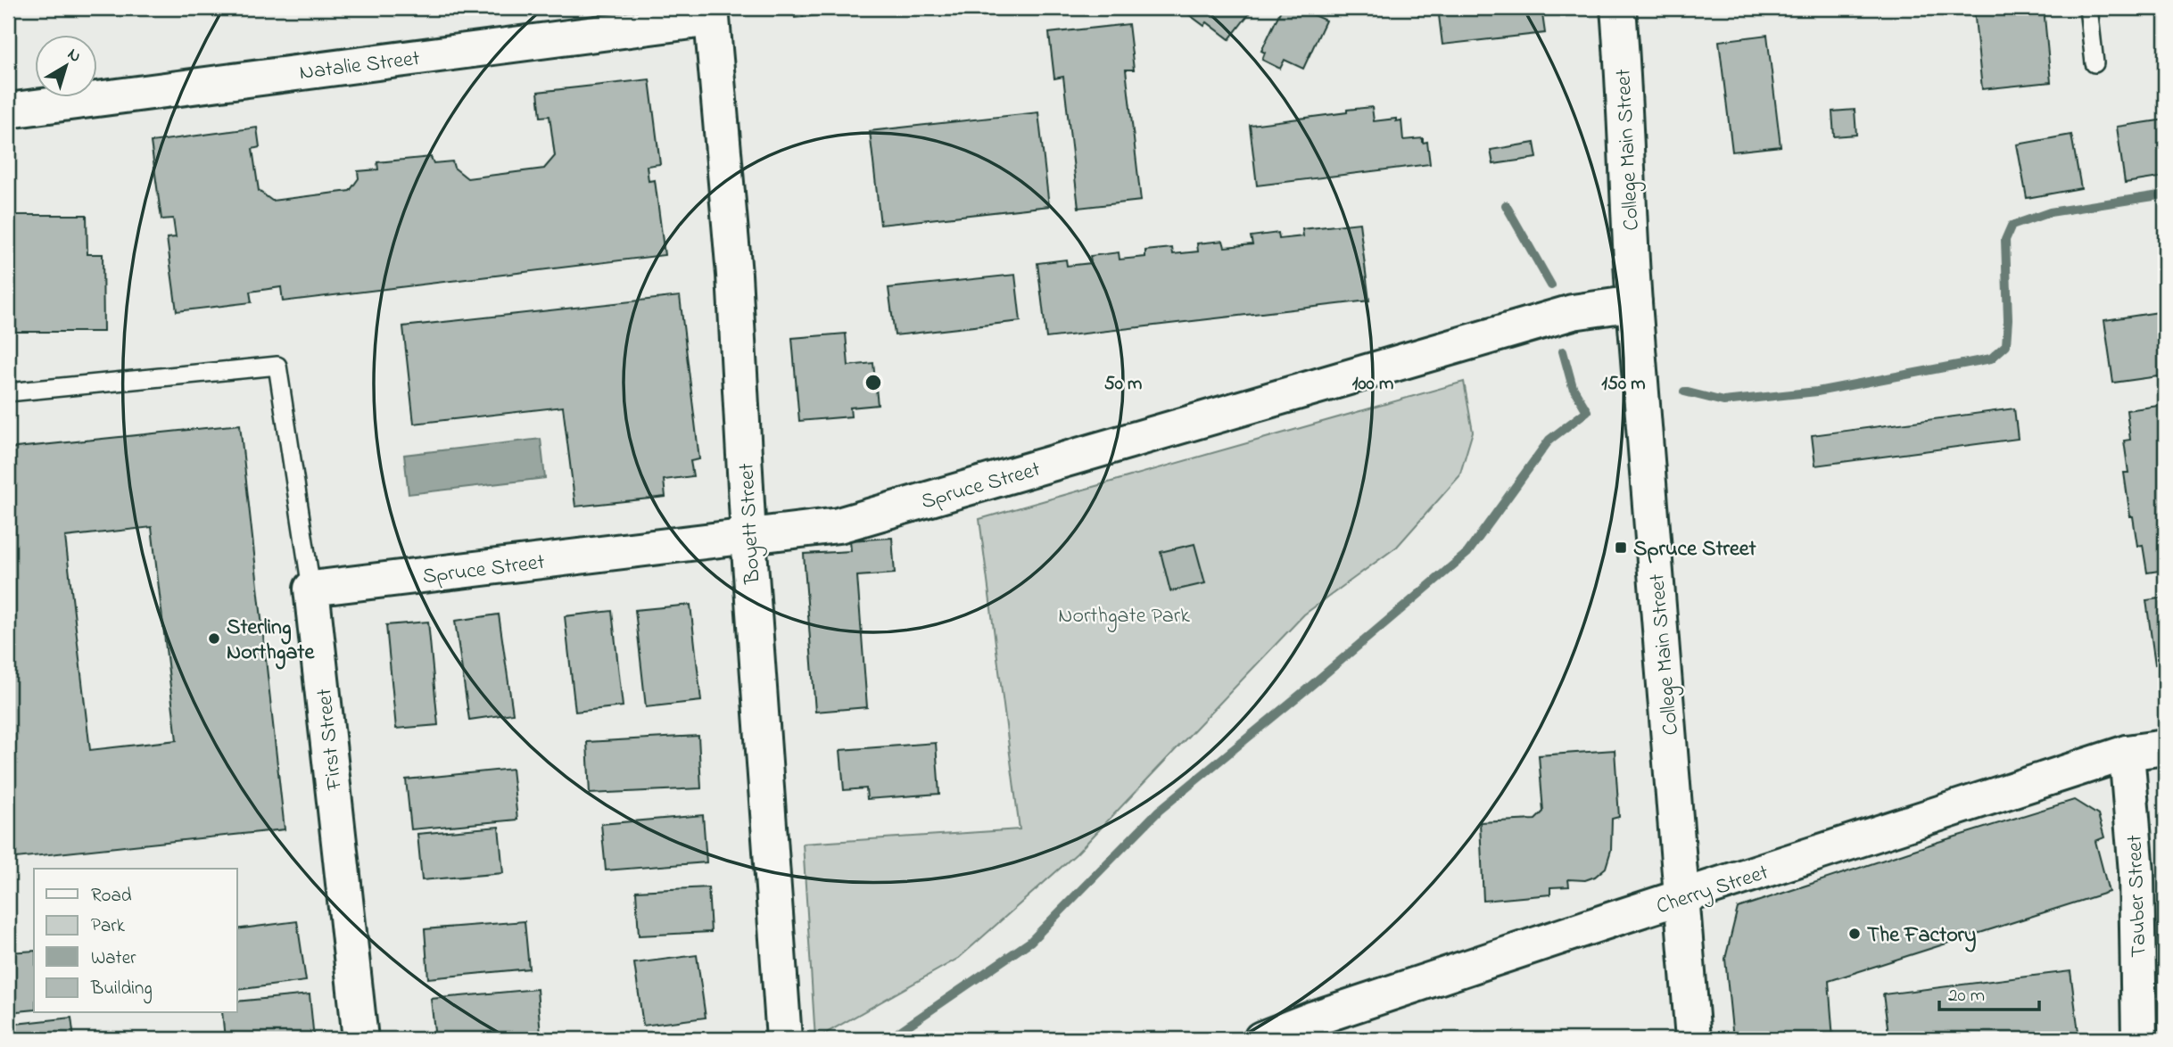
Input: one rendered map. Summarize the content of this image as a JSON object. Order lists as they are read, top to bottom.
{
  "streets": {
    "street": [
      "Natalie Street",
      "College Main Street",
      "Spruce Street",
      "Boyett Street",
      "First Street",
      "Cherry Street",
      "Tauber Street"
    ]
  },
  "crossings": [
    ["Natalie Street", "Boyett Street"],
    ["College Main Street", "Spruce Street"],
    ["College Main Street", "Cherry Street"],
    ["Spruce Street", "Boyett Street"],
    ["Spruce Street", "First Street"],
    ["Cherry Street", "Tauber Street"]
  ],
  "parks": ["Northgate Park"],
  "places": {
    "transit": ["Spruce Street"],
    "other": ["Sterling Northgate", "The Factory"]
  },
  "legend": [
    "Road",
    "Park",
    "Water",
    "Building"
  ],
  "scale_bar": "20 m",
  "north": "top right",
  "rings": ["50 m", "100 m", "150 m"]
}
